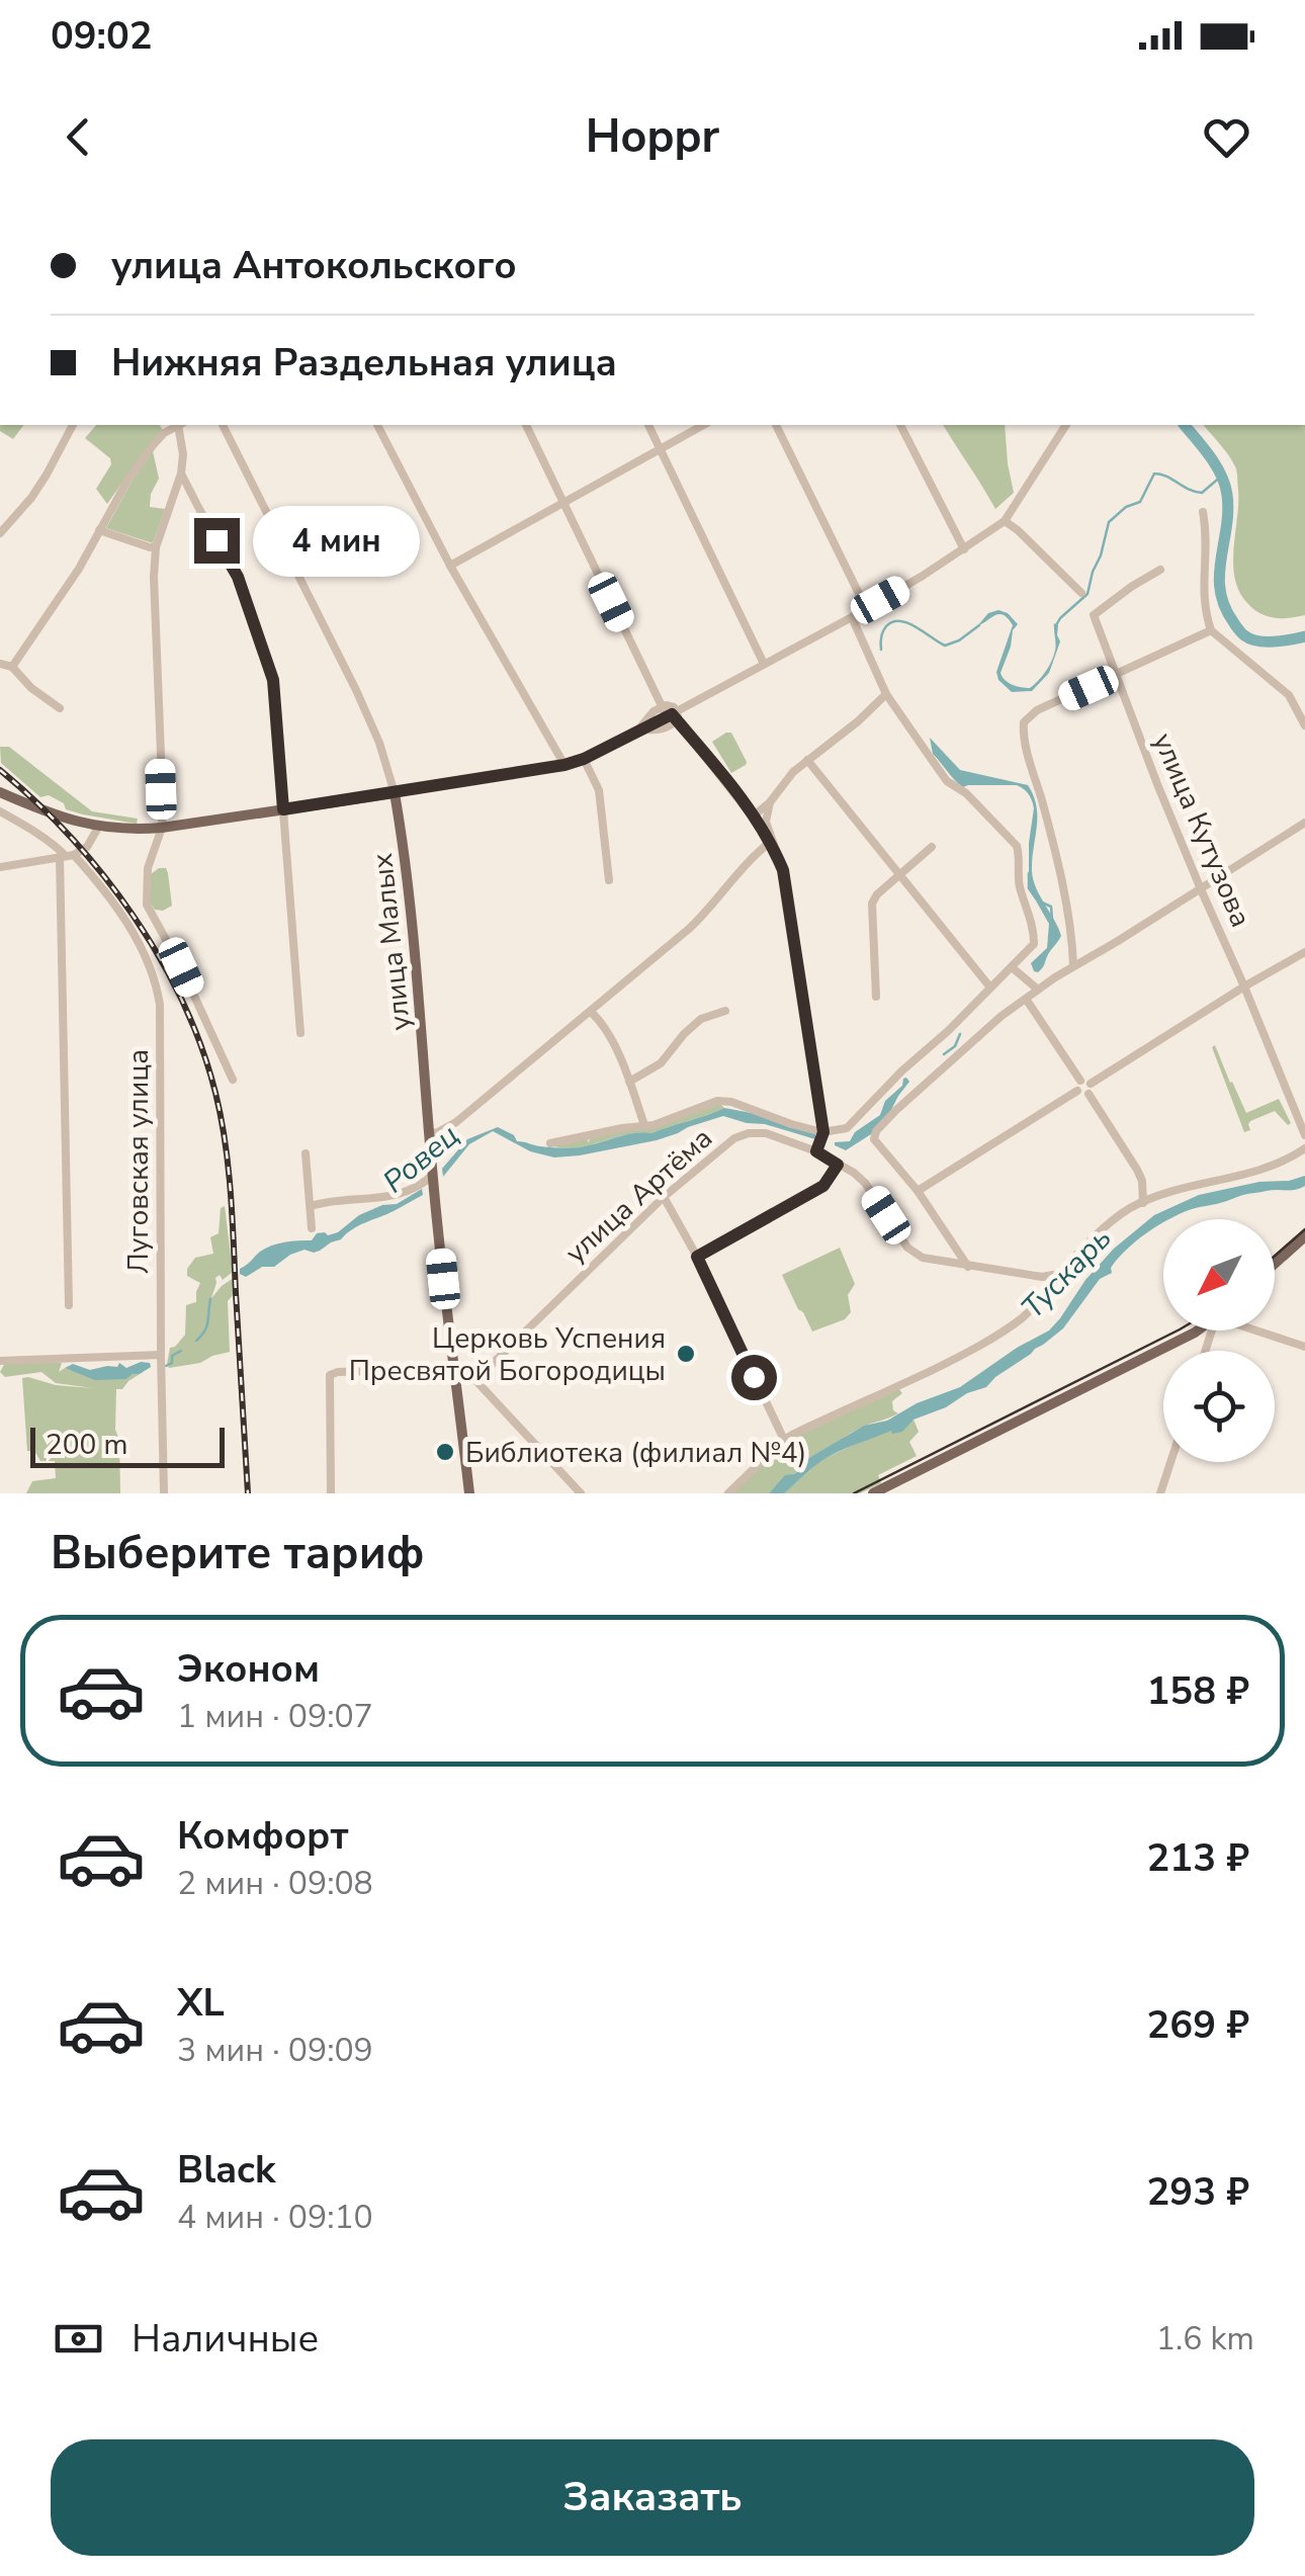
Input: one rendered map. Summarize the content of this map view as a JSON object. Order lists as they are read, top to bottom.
{
  "streets": {
    "main road": ["улица Малых"],
    "street": ["улица Кутузова", "Луговская улица", "улица Артёма"]
  },
  "water": ["Ровец", "Тускарь"],
  "places": ["Церковь Успения Пресвятой Богородицы", "Библиотека (филиал №4)"],
  "scale_bar": "200 m",
  "north": "bottom left",
  "page": {
    "status": "09:02",
    "header": "Hoppr",
    "banner": ["улица Антокольского", "Нижняя Раздельная улица"],
    "bubble": "4 мин",
    "scale": "200 m",
    "heading": "Выберите тариф",
    "list": [
      {
        "name": "Эконом",
        "note": "1 мин · 09:07",
        "value": "158 ₽"
      },
      {
        "name": "Комфорт",
        "note": "2 мин · 09:08",
        "value": "213 ₽"
      },
      {
        "name": "XL",
        "note": "3 мин · 09:09",
        "value": "269 ₽"
      },
      {
        "name": "Black",
        "note": "4 мин · 09:10",
        "value": "293 ₽"
      }
    ],
    "pay": ["Наличные", "1.6 km"],
    "buttons": "Заказать"
  }
}
